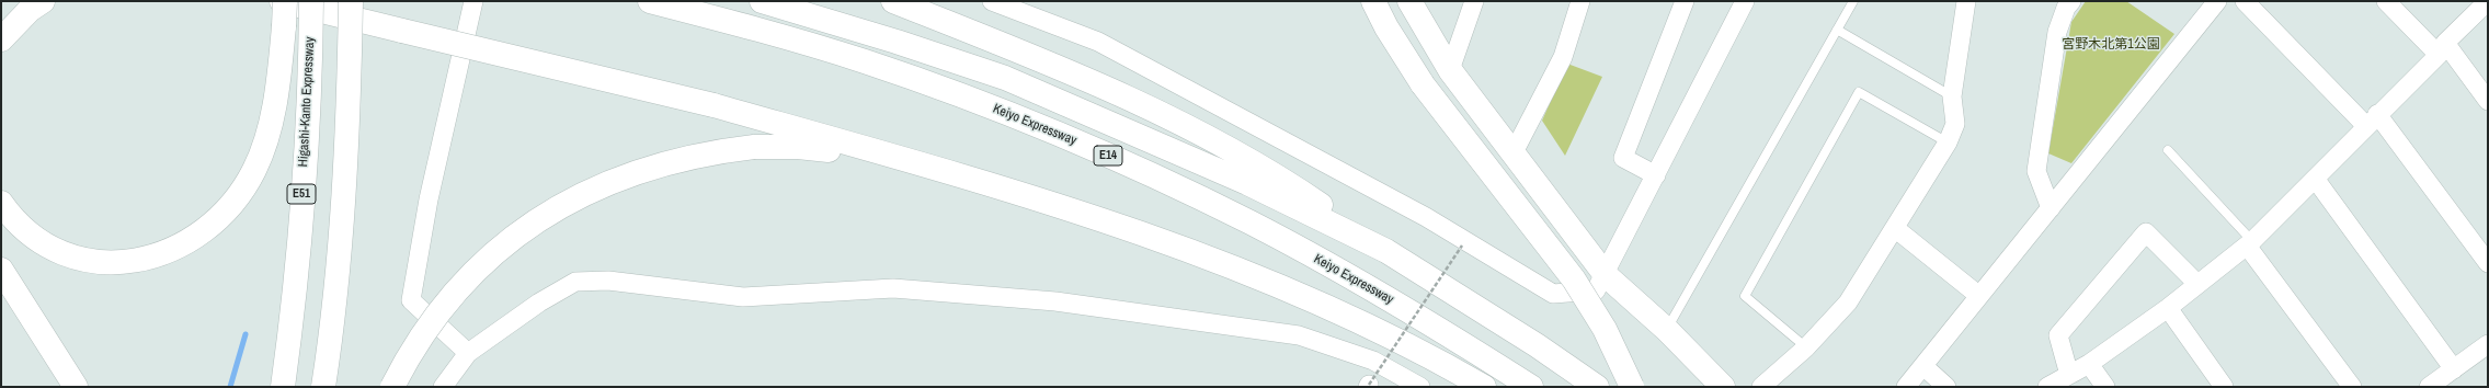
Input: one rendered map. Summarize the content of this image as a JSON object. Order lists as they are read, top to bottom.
{
  "streets": {
    "main road": [
      "Higashi-Kanto Expressway",
      "Keiyo Expressway",
      "E14",
      "E51"
    ]
  },
  "parks": ["宮野木北第1公園"]
}
